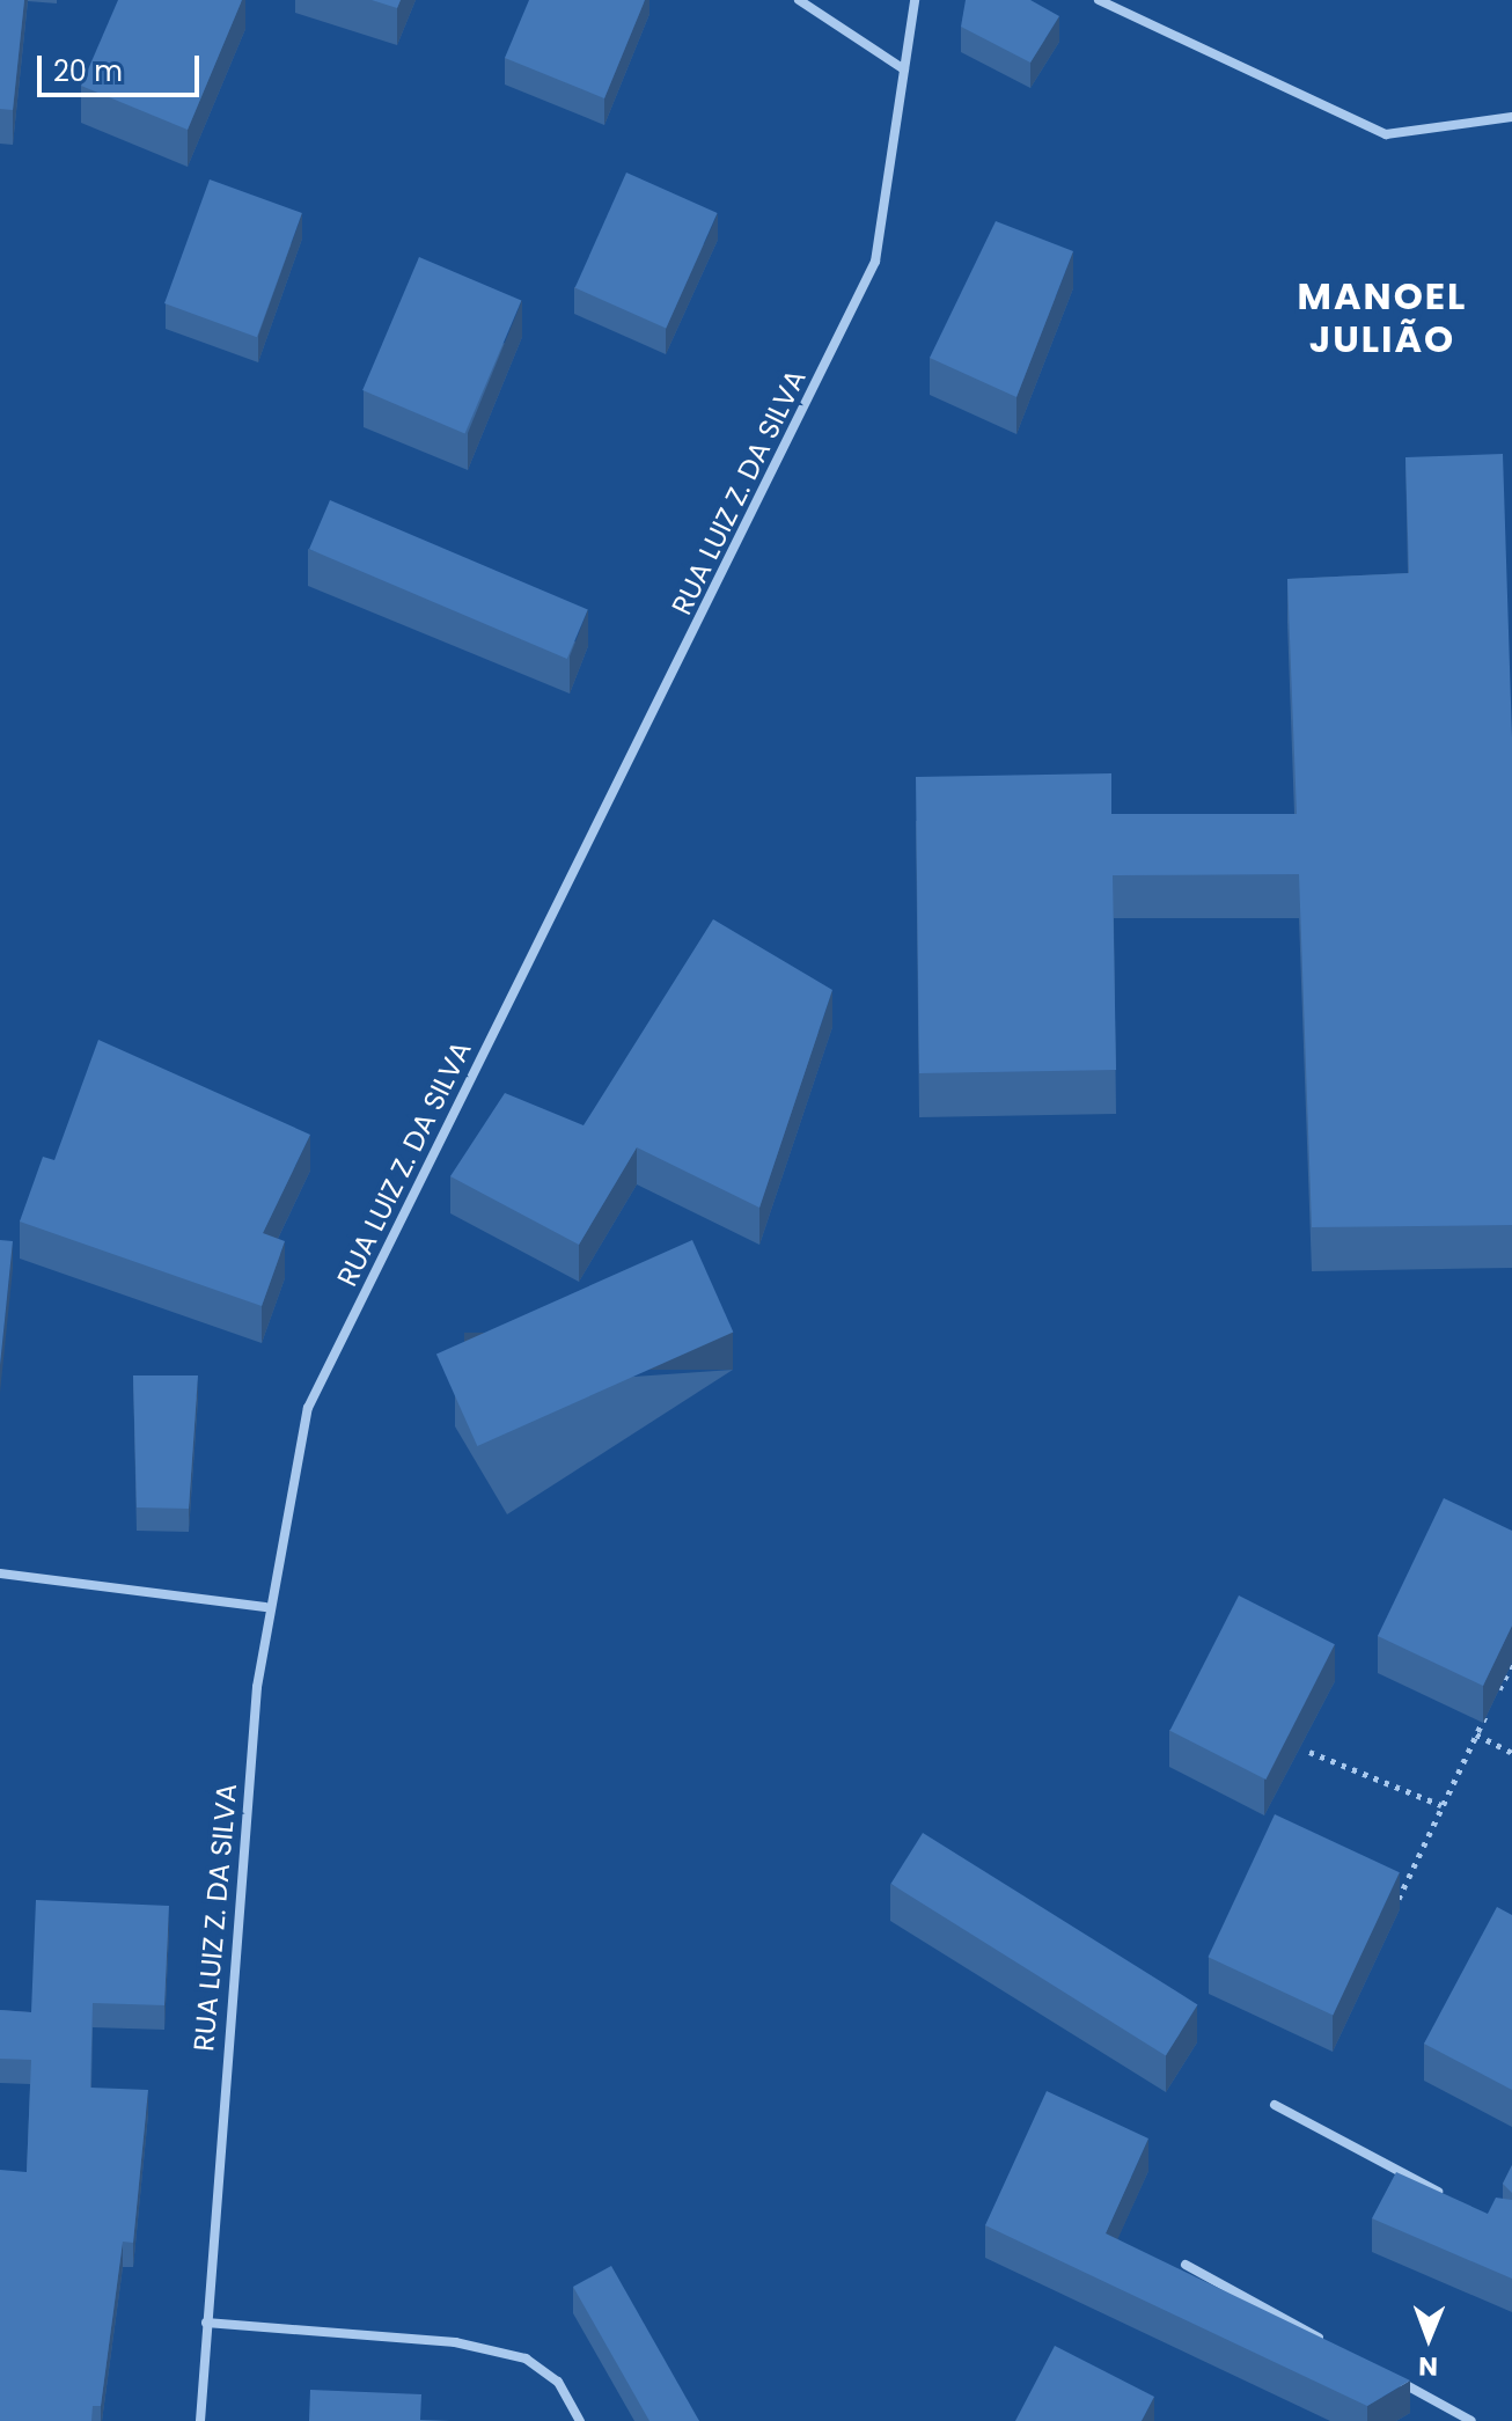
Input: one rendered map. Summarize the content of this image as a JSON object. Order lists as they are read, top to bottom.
{
  "streets": {
    "street": ["RUA LUIZ Z. DA SILVA"]
  },
  "districts": ["MANOEL JULIÃO"],
  "scale_bar": "20 m",
  "north": "bottom"
}
